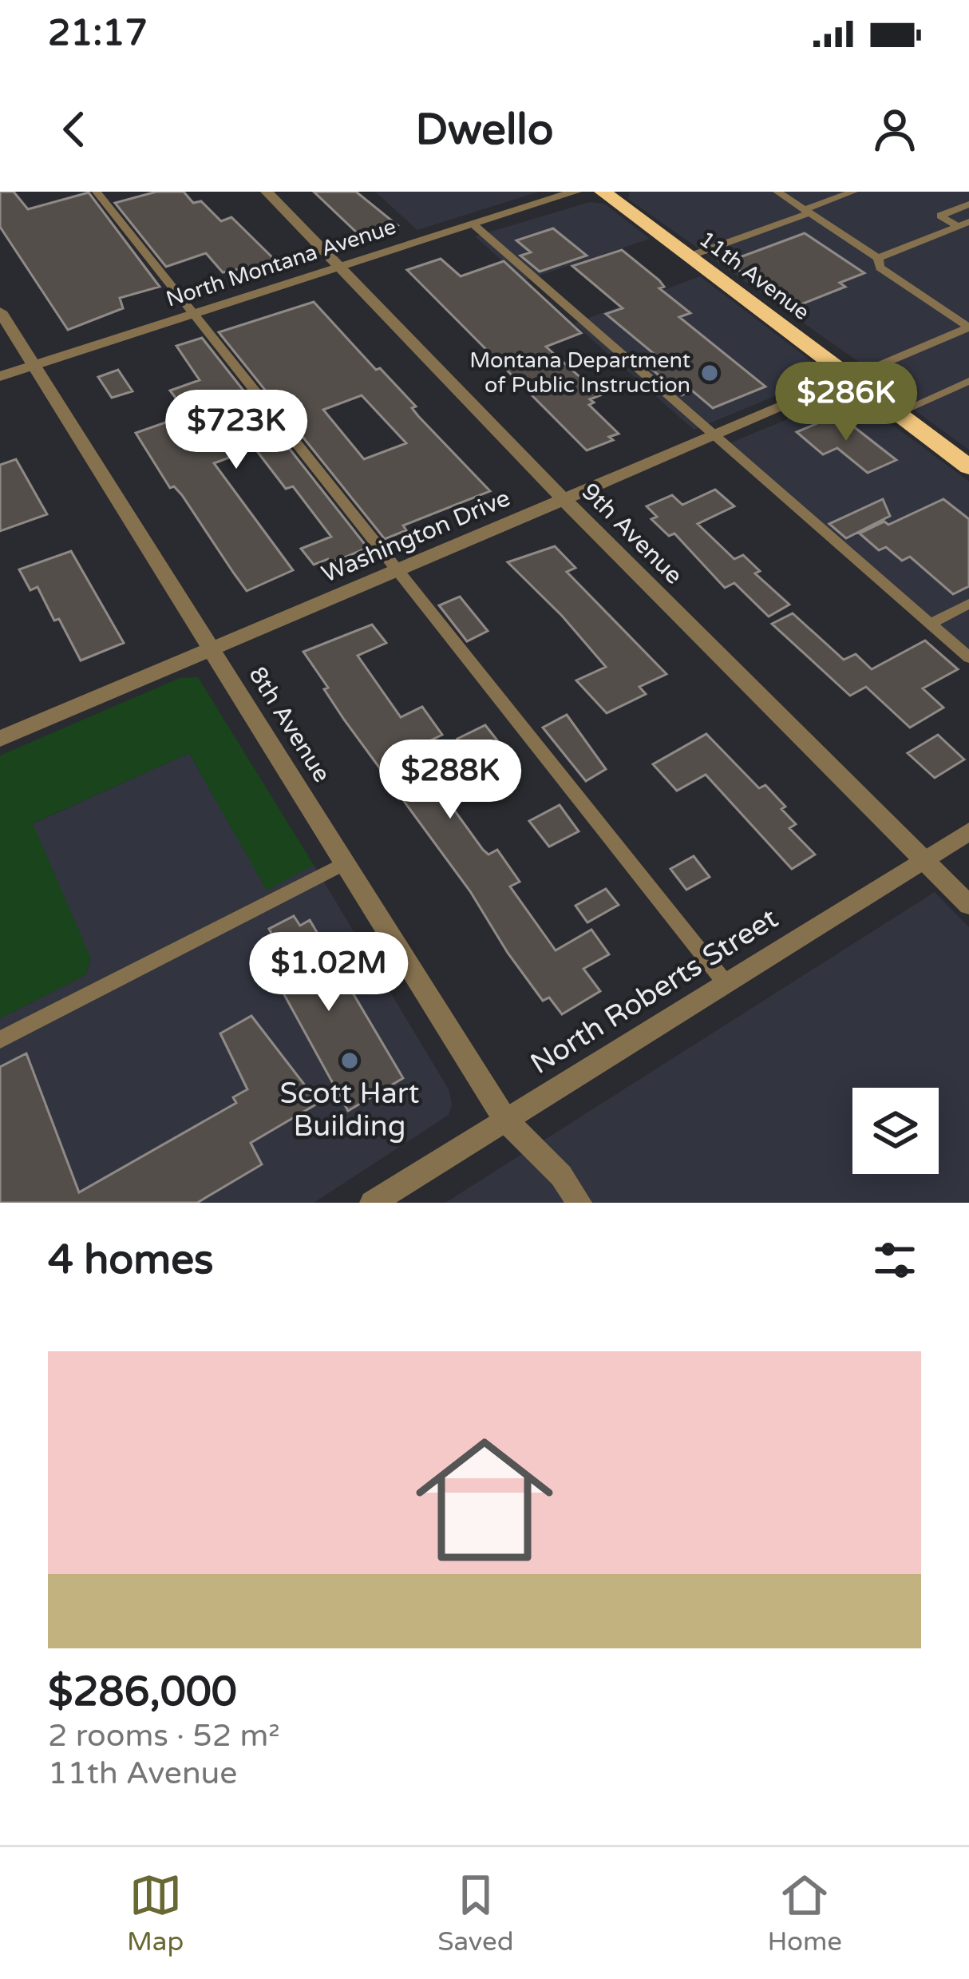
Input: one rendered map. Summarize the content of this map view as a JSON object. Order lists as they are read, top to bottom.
{
  "streets": {
    "highway": ["11th Avenue"],
    "street": [
      "North Montana Avenue",
      "9th Avenue",
      "Washington Drive",
      "8th Avenue",
      "North Roberts Street"
    ]
  },
  "crossings": [
    ["North Montana Avenue", "9th Avenue"],
    ["North Montana Avenue", "8th Avenue"],
    ["11th Avenue", "Washington Drive"],
    ["9th Avenue", "Washington Drive"],
    ["9th Avenue", "North Roberts Street"],
    ["Washington Drive", "8th Avenue"],
    ["8th Avenue", "North Roberts Street"]
  ],
  "places": ["Montana Department of Public Instruction", "Scott Hart Building"],
  "page": {
    "status": "21:17",
    "header": "Dwello",
    "price": [
      "$286K",
      "$723K",
      "$288K",
      "$1.02M"
    ],
    "heading": "4 homes",
    "list": [
      {
        "name": "$286,000",
        "note": "2 rooms · 52 m² · 11th Avenue"
      }
    ],
    "tabs": ["Map", "Saved", "Home"]
  }
}
